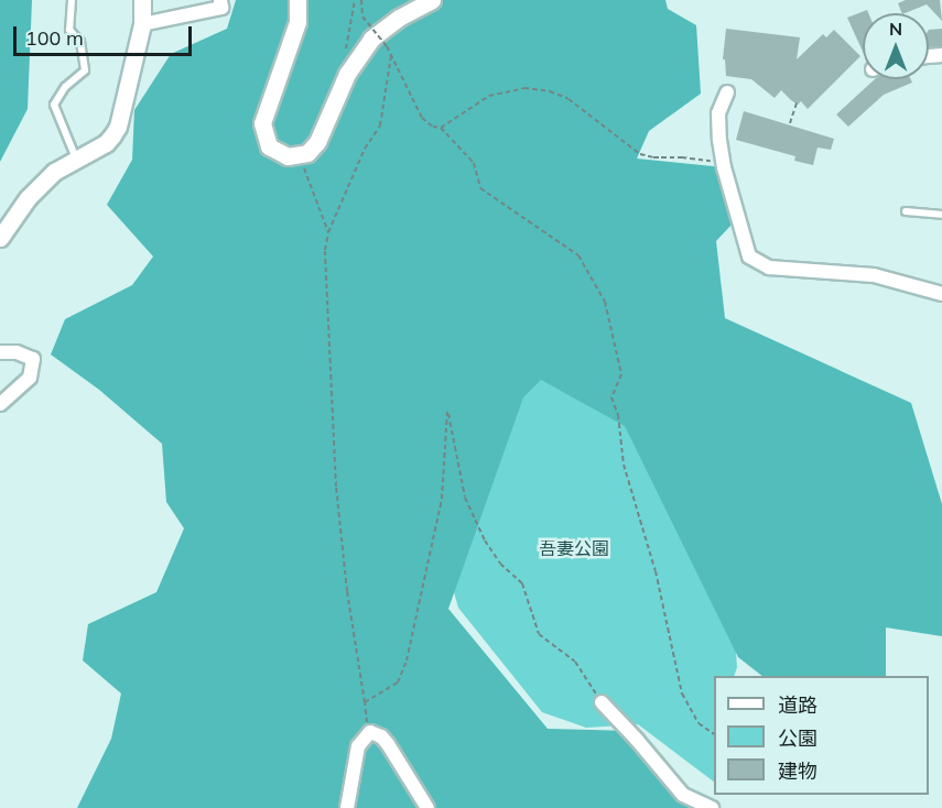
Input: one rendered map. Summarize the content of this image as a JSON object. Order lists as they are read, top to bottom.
{
  "parks": ["吾妻公園"],
  "legend": ["道路", "公園", "建物"],
  "scale_bar": "100 m",
  "north": "top"
}
